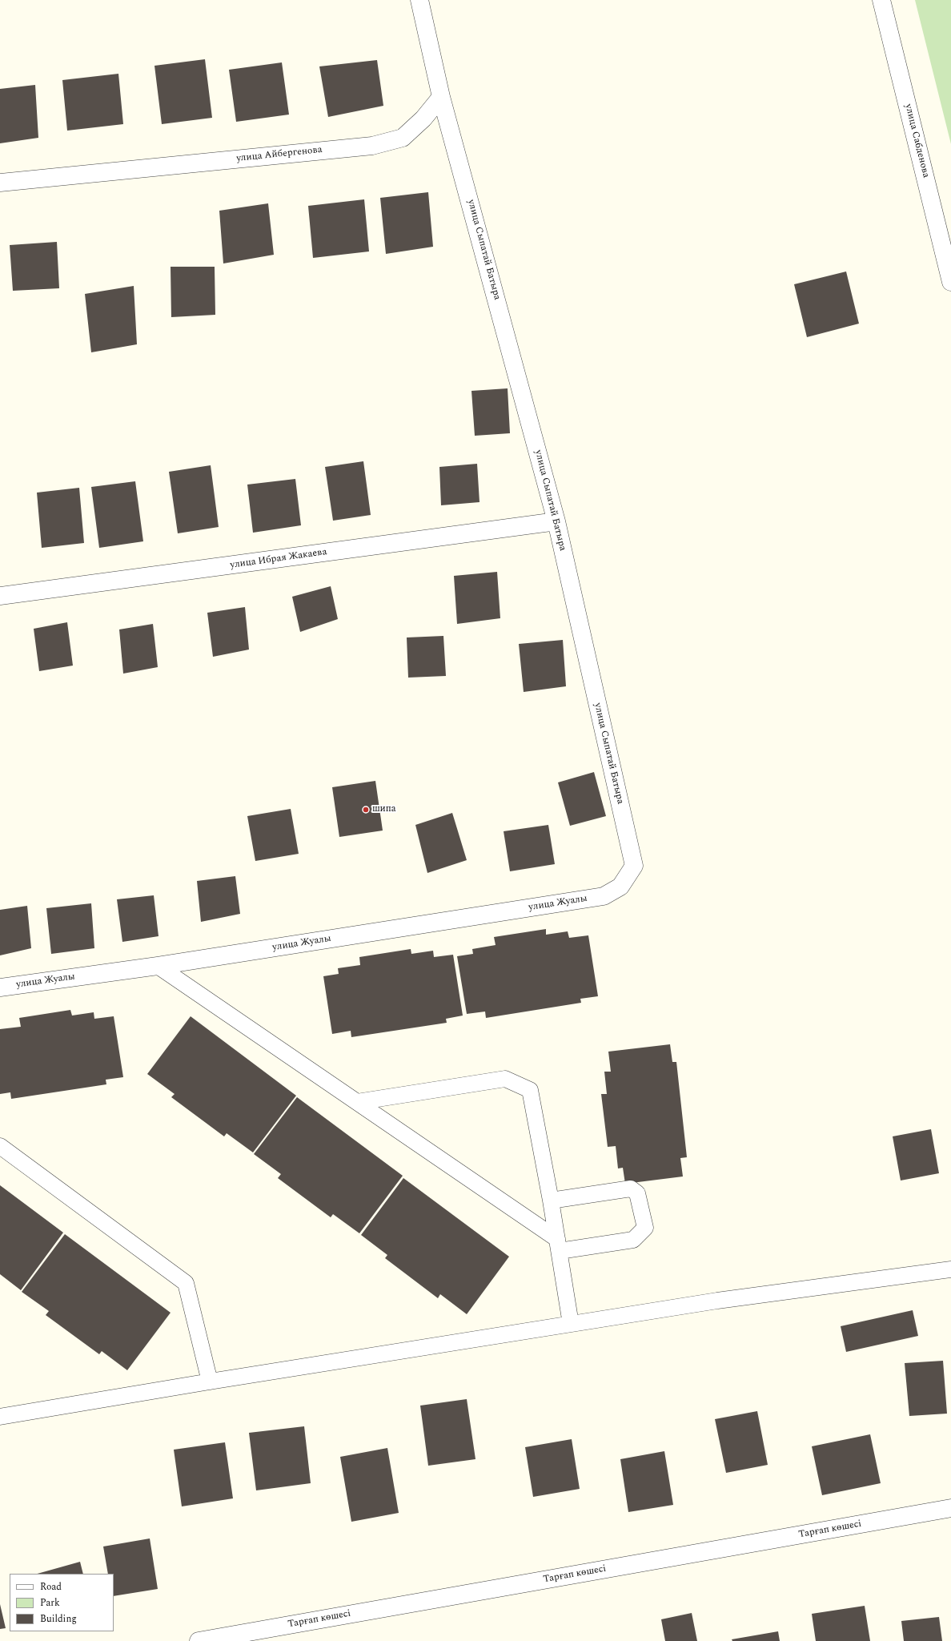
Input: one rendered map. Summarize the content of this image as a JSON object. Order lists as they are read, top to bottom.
{
  "streets": {
    "street": [
      "улица Сабденова",
      "улица Айбергенова",
      "улица Сыпатай Батыра",
      "улица Ибрая Жакаева",
      "улица Жуалы",
      "Тарғап көшесі"
    ]
  },
  "crossings": [
    ["улица Айбергенова", "улица Сыпатай Батыра"],
    ["улица Сыпатай Батыра", "улица Ибрая Жакаева"],
    ["улица Сыпатай Батыра", "улица Жуалы"]
  ],
  "places": ["шипа"],
  "legend": ["Road", "Park", "Building"]
}
